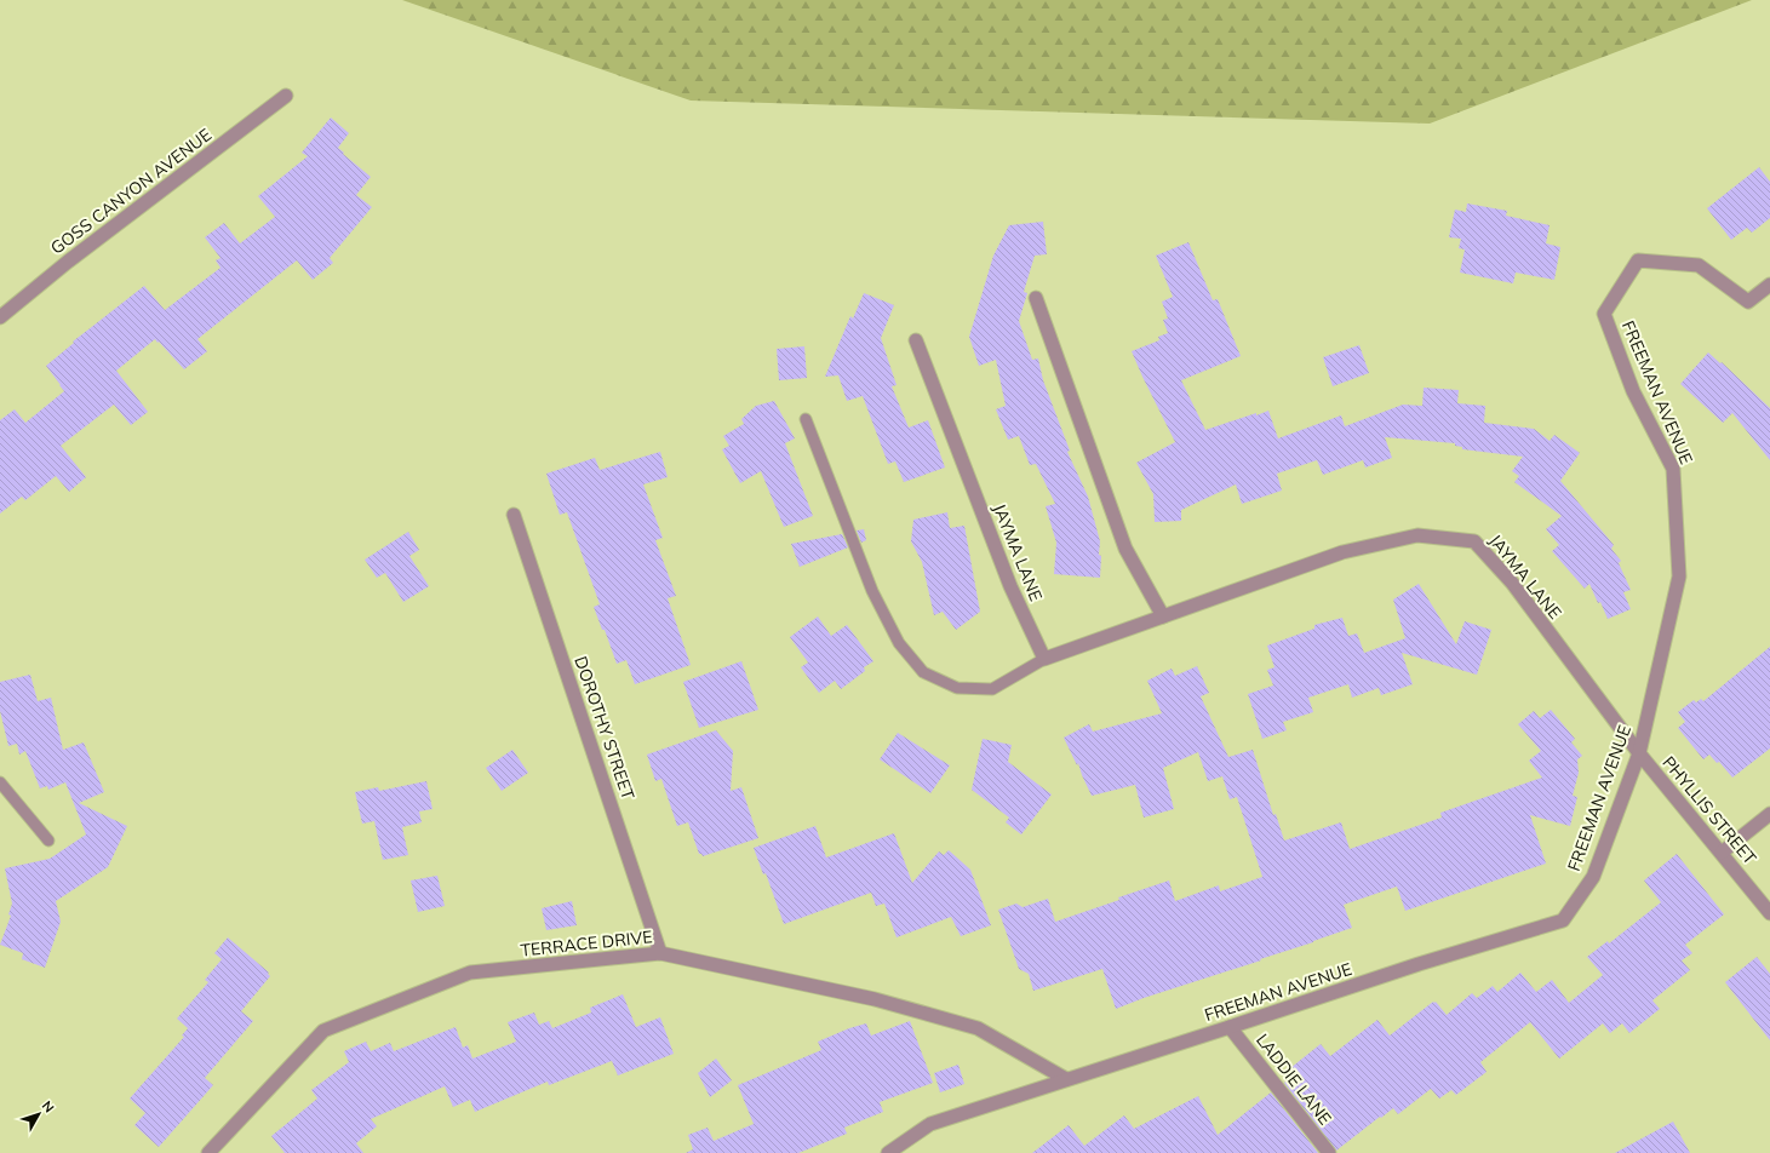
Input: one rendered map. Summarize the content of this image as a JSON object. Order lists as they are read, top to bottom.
{
  "streets": {
    "street": [
      "GOSS CANYON AVENUE",
      "FREEMAN AVENUE",
      "JAYMA LANE",
      "DOROTHY STREET",
      "PHYLLIS STREET",
      "TERRACE DRIVE",
      "LADDIE LANE"
    ]
  },
  "crossings": [
    ["FREEMAN AVENUE", "JAYMA LANE"],
    ["FREEMAN AVENUE", "PHYLLIS STREET"],
    ["FREEMAN AVENUE", "TERRACE DRIVE"],
    ["FREEMAN AVENUE", "LADDIE LANE"],
    ["JAYMA LANE", "PHYLLIS STREET"],
    ["DOROTHY STREET", "TERRACE DRIVE"]
  ],
  "north": "top right"
}
